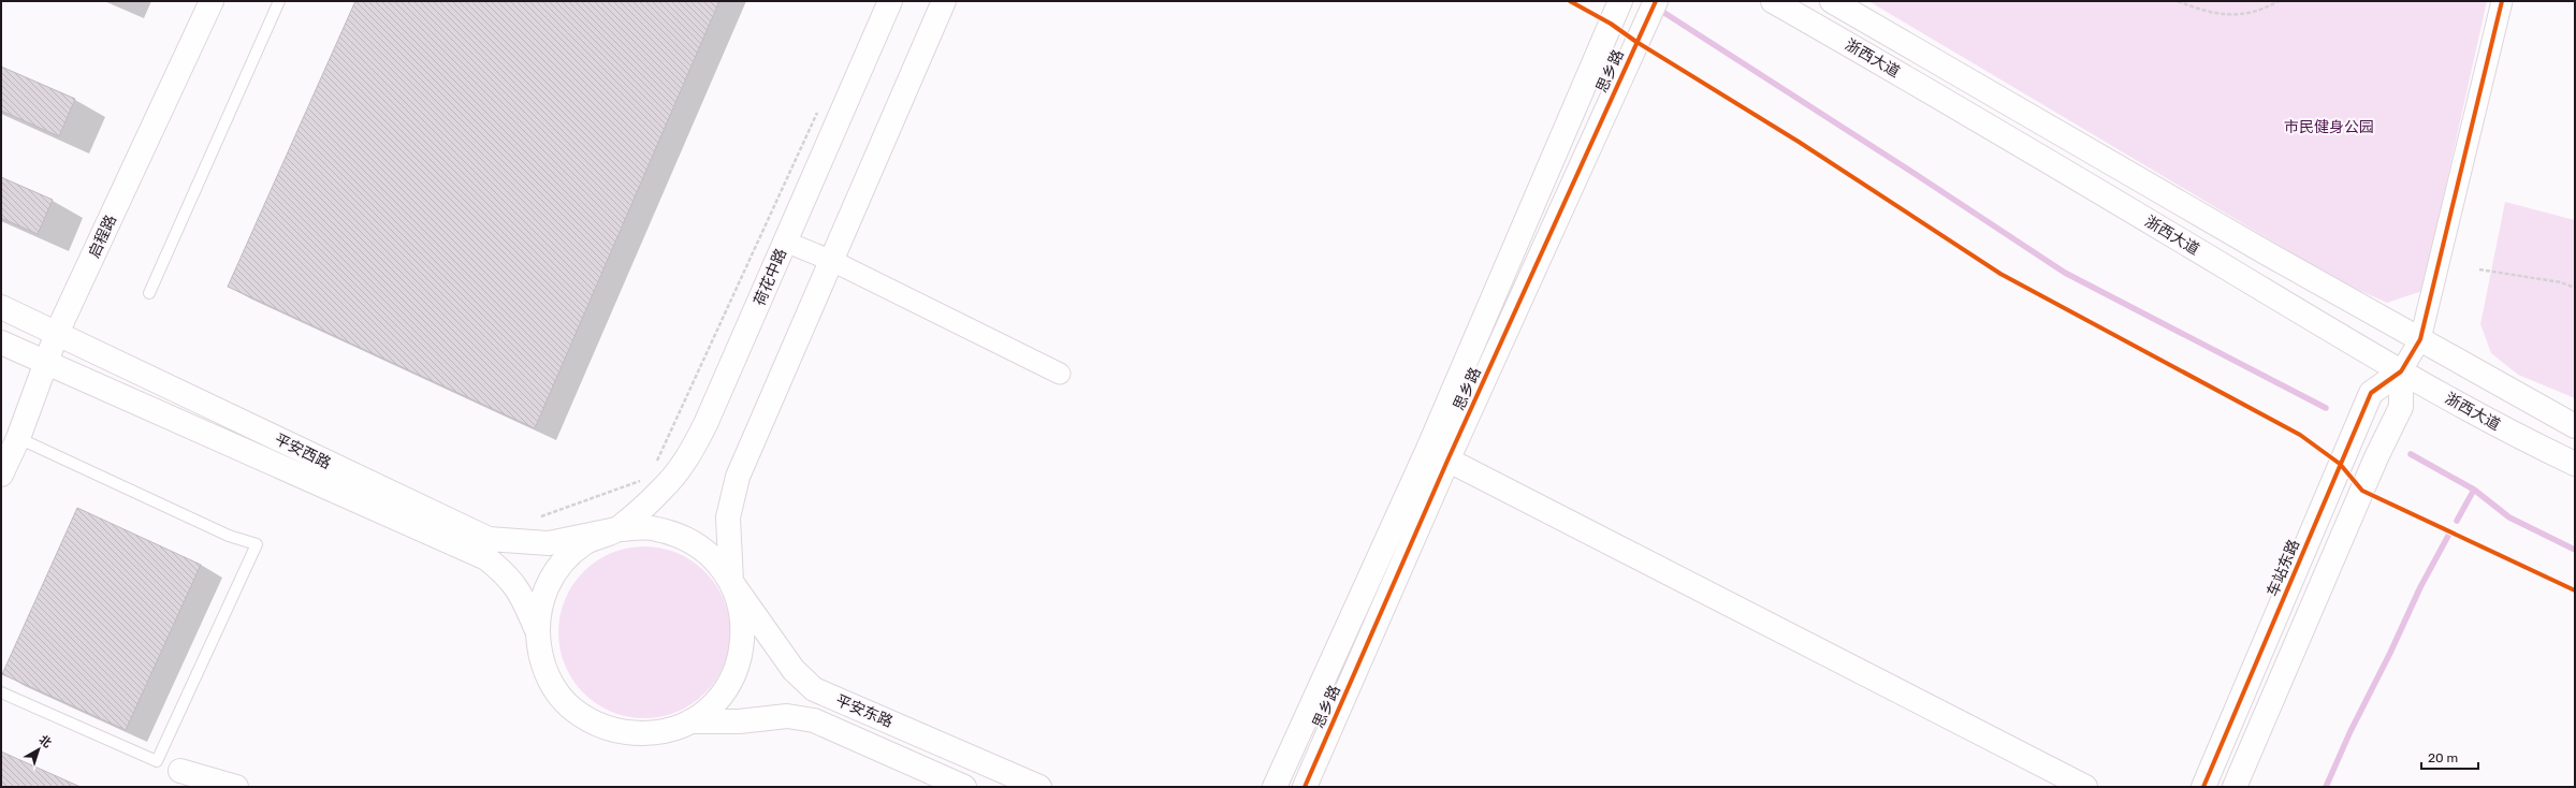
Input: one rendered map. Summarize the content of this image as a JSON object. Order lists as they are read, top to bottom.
{
  "streets": {
    "main road": [
      "浙西大道",
      "思乡路",
      "启程路",
      "荷花中路",
      "平安西路",
      "车站东路",
      "平安东路"
    ]
  },
  "crossings": [
    ["浙西大道", "车站东路"],
    ["启程路", "平安西路"],
    ["荷花中路", "平安西路"],
    ["荷花中路", "平安东路"],
    ["平安西路", "平安东路"]
  ],
  "parks": ["市民健身公园"],
  "scale_bar": "20 m",
  "north": "top right"
}
